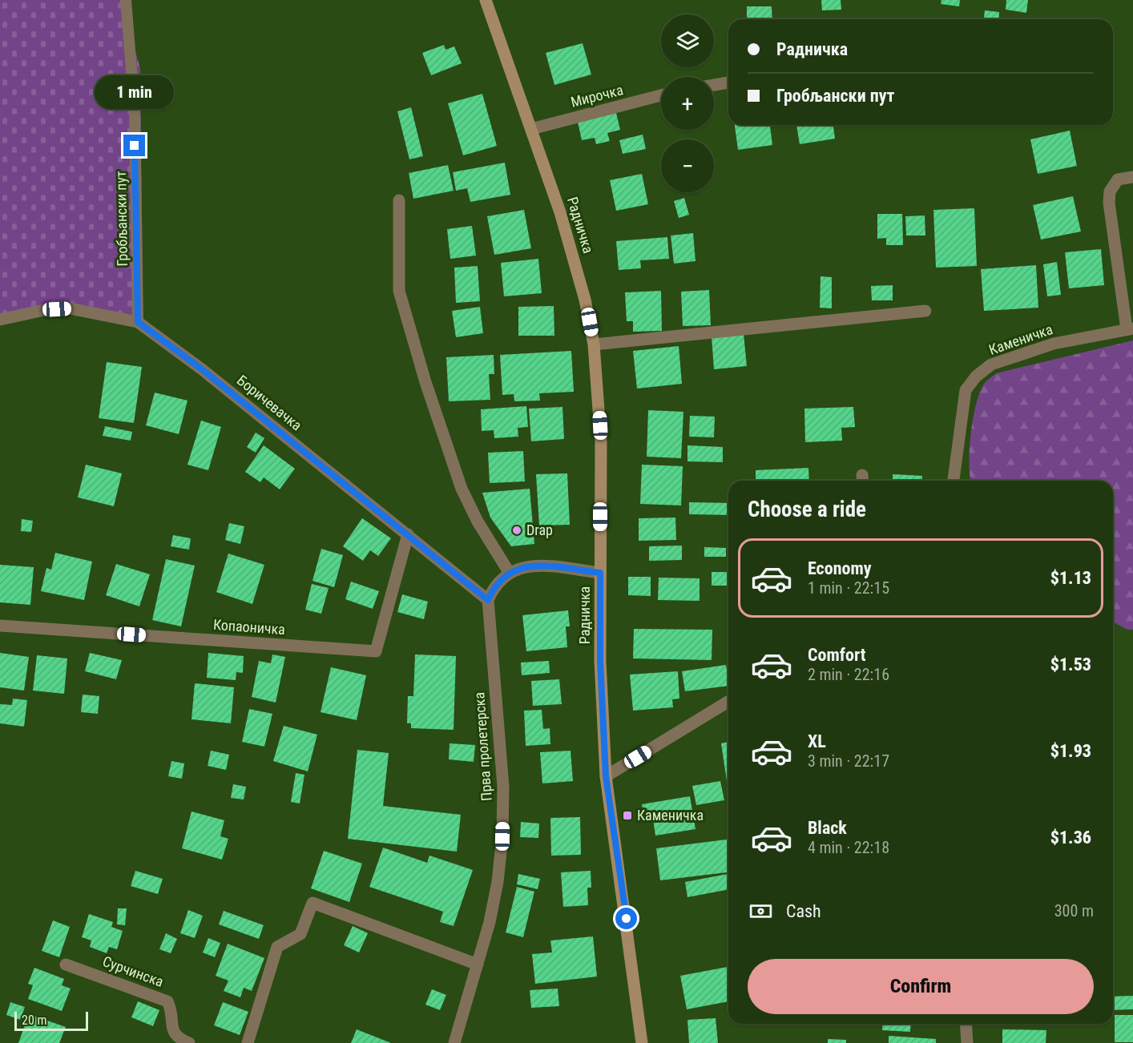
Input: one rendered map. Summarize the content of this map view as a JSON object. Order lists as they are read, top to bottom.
{
  "streets": {
    "street": [
      "Мирочка",
      "Радничка",
      "Каменичка",
      "Боричевачка",
      "Копаоничка",
      "Прва пролетерска",
      "Сурчинска"
    ],
    "lane": ["Гробљански пут"]
  },
  "crossings": [
    ["Мирочка", "Радничка"],
    ["Гробљански пут", "Боричевачка"],
    ["Боричевачка", "Копаоничка"],
    ["Боричевачка", "Прва пролетерска"]
  ],
  "places": {
    "other": ["Drap"],
    "transit": ["Каменичка"]
  },
  "scale_bar": "20 m",
  "page": {
    "map_buttons": ["+", "−"],
    "banner": ["Радничка", "Гробљански пут"],
    "bubble": "1 min",
    "heading": "Choose a ride",
    "list": [
      {
        "name": "Economy",
        "note": "1 min · 22:15",
        "value": "$1.13"
      },
      {
        "name": "Comfort",
        "note": "2 min · 22:16",
        "value": "$1.53"
      },
      {
        "name": "XL",
        "note": "3 min · 22:17",
        "value": "$1.93"
      },
      {
        "name": "Black",
        "note": "4 min · 22:18",
        "value": "$1.36"
      }
    ],
    "pay": ["Cash", "300 m"],
    "buttons": "Confirm",
    "scale": "20 m"
  }
}
